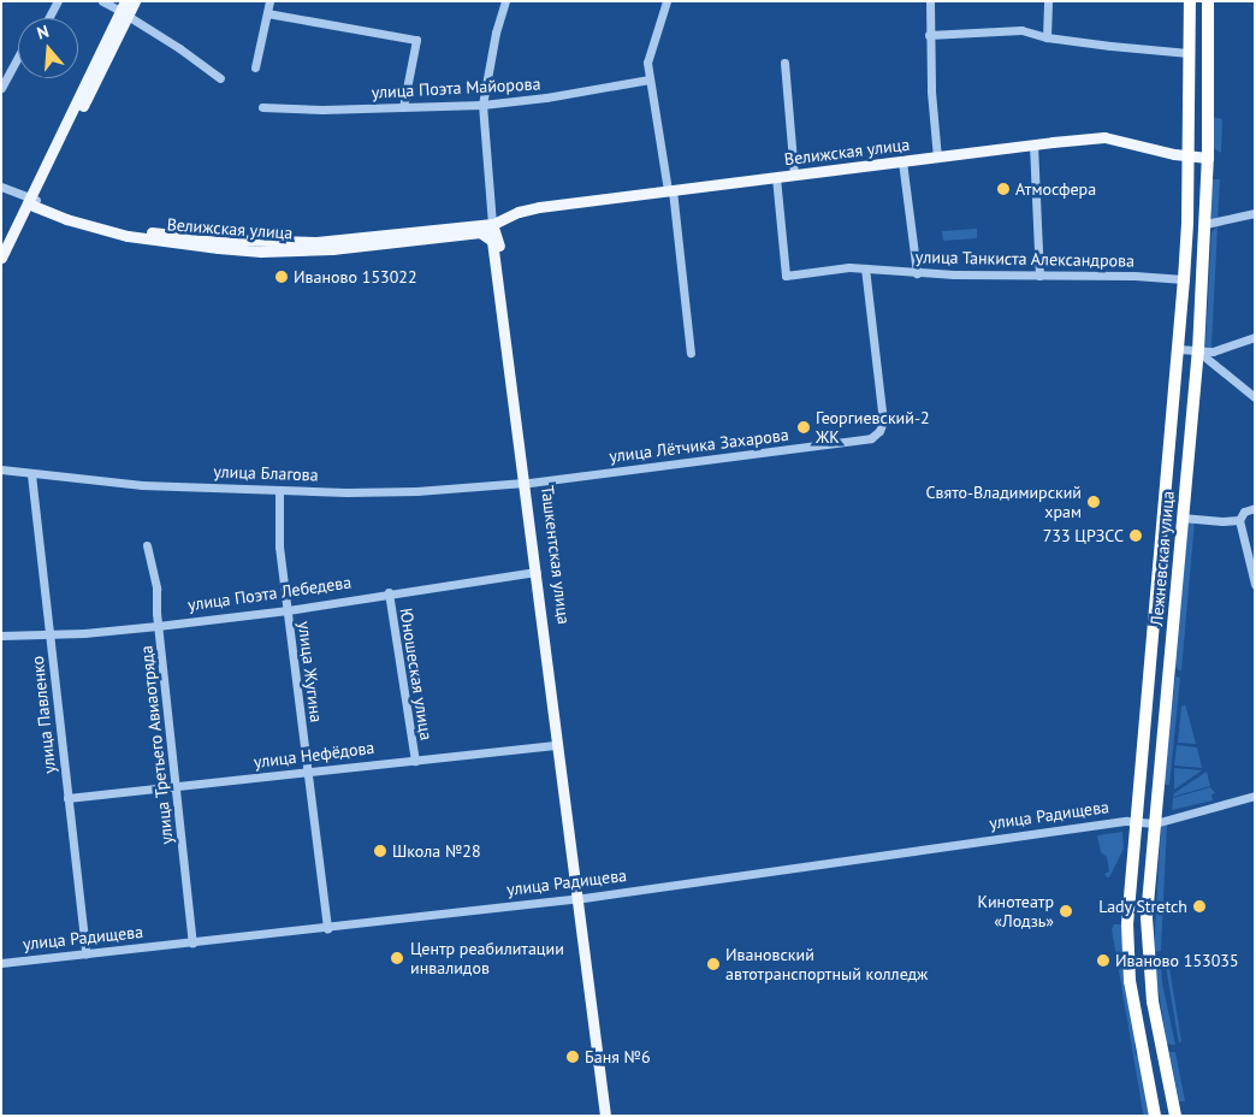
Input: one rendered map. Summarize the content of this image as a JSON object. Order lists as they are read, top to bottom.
{
  "streets": {
    "highway": ["Лежневская улица"],
    "main road": ["Велижская улица", "Ташкентская улица"],
    "street": [
      "улица Поэта Майорова",
      "улица Танкиста Александрова",
      "улица Лётчика Захарова",
      "улица Благова",
      "улица Поэта Лебедева",
      "улица Жугина",
      "Юношеская улица",
      "улица Павленко",
      "улица Третьего Авиаотряда",
      "улица Нефёдова",
      "улица Радищева"
    ]
  },
  "crossings": [
    ["улица Поэта Майорова", "Ташкентская улица"],
    ["Велижская улица", "улица Танкиста Александрова"],
    ["Велижская улица", "Ташкентская улица"],
    ["Велижская улица", "Лежневская улица"],
    ["улица Танкиста Александрова", "улица Лётчика Захарова"],
    ["улица Танкиста Александрова", "Лежневская улица"],
    ["улица Лётчика Захарова", "улица Благова"],
    ["улица Лётчика Захарова", "Ташкентская улица"],
    ["улица Благова", "Ташкентская улица"],
    ["улица Благова", "улица Жугина"],
    ["улица Благова", "улица Павленко"],
    ["Ташкентская улица", "улица Поэта Лебедева"],
    ["Ташкентская улица", "улица Нефёдова"],
    ["Ташкентская улица", "улица Радищева"],
    ["Лежневская улица", "улица Радищева"],
    ["улица Поэта Лебедева", "улица Жугина"],
    ["улица Поэта Лебедева", "Юношеская улица"],
    ["улица Поэта Лебедева", "улица Павленко"],
    ["улица Поэта Лебедева", "улица Третьего Авиаотряда"],
    ["улица Жугина", "улица Нефёдова"],
    ["улица Жугина", "улица Радищева"],
    ["Юношеская улица", "улица Нефёдова"],
    ["улица Павленко", "улица Нефёдова"],
    ["улица Павленко", "улица Радищева"],
    ["улица Третьего Авиаотряда", "улица Нефёдова"],
    ["улица Третьего Авиаотряда", "улица Радищева"]
  ],
  "places": [
    "Атмосфера",
    "Иваново 153022",
    "Георгиевский-2 ЖК",
    "Свято-Владимирский храм",
    "733 ЦРЗСС",
    "Школа №28",
    "Lady Stretch",
    "Кинотеатр «Лодзь»",
    "Центр реабилитации инвалидов",
    "Иваново 153035",
    "Ивановский автотранспортный колледж",
    "Баня №6"
  ],
  "north": "top"
}
